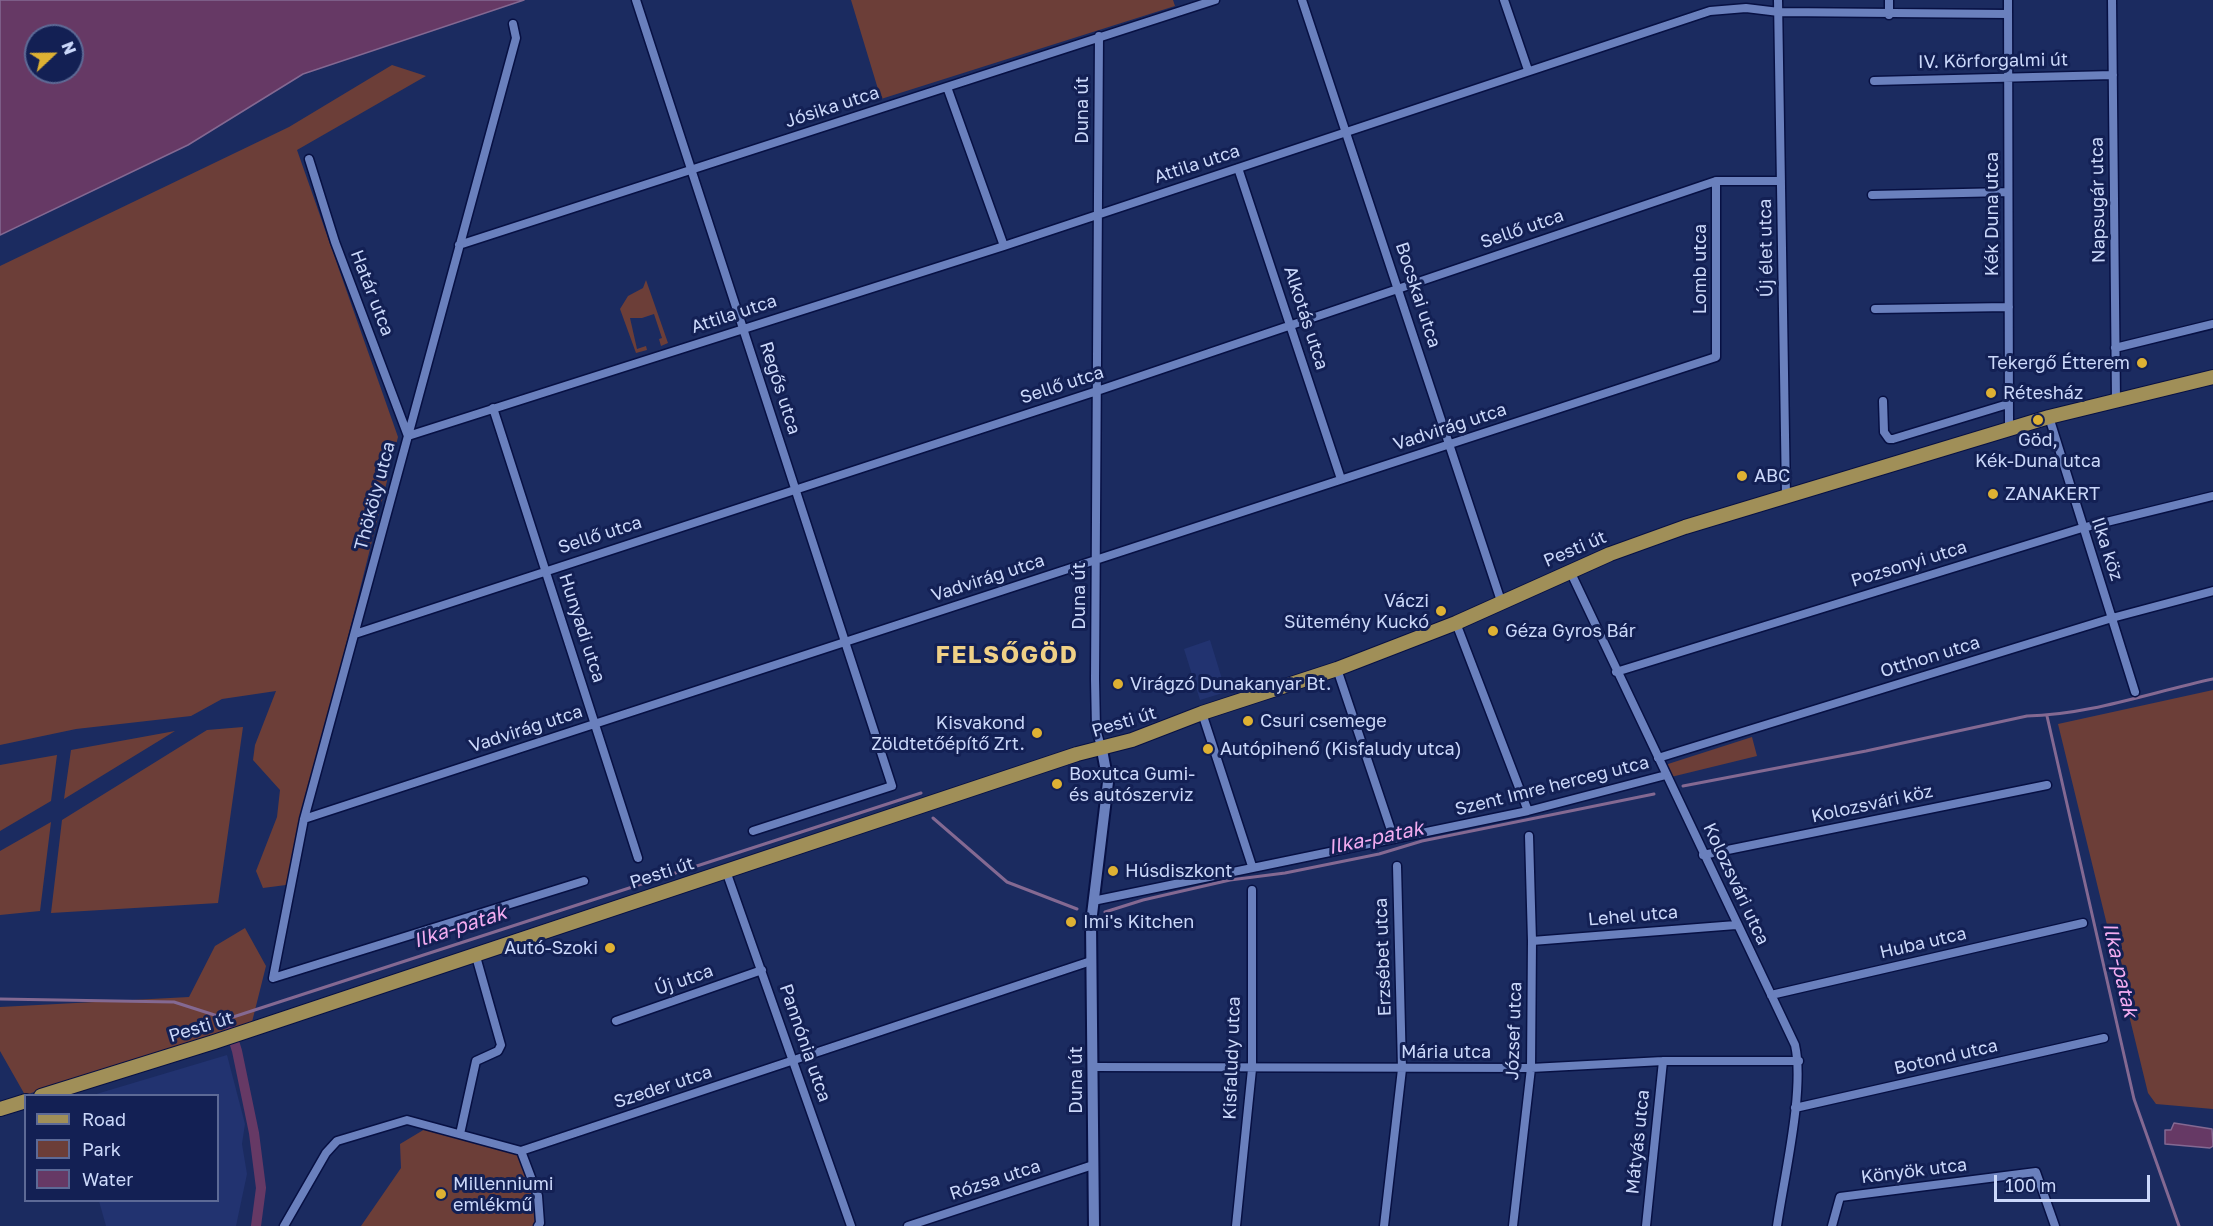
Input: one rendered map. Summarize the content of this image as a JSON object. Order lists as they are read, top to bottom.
{
  "streets": {
    "main road": ["Pesti út"],
    "street": [
      "IV. Körforgalmi út",
      "Jósika utca",
      "Duna út",
      "Attila utca",
      "Napsugár utca",
      "Kék Duna utca",
      "Sellő utca",
      "Új élet utca",
      "Lomb utca",
      "Határ utca",
      "Bocskai utca",
      "Alkotás utca",
      "Regős utca",
      "Vadvirág utca",
      "Thököly utca",
      "Ilka köz",
      "Pozsonyi utca",
      "Hunyadi utca",
      "Otthon utca",
      "Szent Imre herceg utca",
      "Kolozsvári köz",
      "Kolozsvári utca",
      "Lehel utca",
      "Huba utca",
      "Erzsébet utca",
      "Új utca",
      "József utca",
      "Pannónia utca",
      "Mária utca",
      "Botond utca",
      "Kisfaludy utca",
      "Szeder utca",
      "Mátyás utca",
      "Könyök utca",
      "Rózsa utca"
    ]
  },
  "crossings": [
    ["IV. Körforgalmi út", "Napsugár utca"],
    ["IV. Körforgalmi út", "Kék Duna utca"],
    ["Jósika utca", "Duna út"],
    ["Jósika utca", "Regős utca"],
    ["Jósika utca", "Thököly utca"],
    ["Duna út", "Attila utca"],
    ["Duna út", "Sellő utca"],
    ["Duna út", "Vadvirág utca"],
    ["Duna út", "Pesti út"],
    ["Duna út", "Szent Imre herceg utca"],
    ["Duna út", "Mária utca"],
    ["Duna út", "Szeder utca"],
    ["Duna út", "Rózsa utca"],
    ["Attila utca", "Kék Duna utca"],
    ["Attila utca", "Új élet utca"],
    ["Attila utca", "Határ utca"],
    ["Attila utca", "Bocskai utca"],
    ["Attila utca", "Alkotás utca"],
    ["Attila utca", "Regős utca"],
    ["Attila utca", "Thököly utca"],
    ["Attila utca", "Hunyadi utca"],
    ["Napsugár utca", "Pesti út"],
    ["Kék Duna utca", "Pesti út"],
    ["Sellő utca", "Új élet utca"],
    ["Sellő utca", "Lomb utca"],
    ["Sellő utca", "Bocskai utca"],
    ["Sellő utca", "Alkotás utca"],
    ["Sellő utca", "Regős utca"],
    ["Sellő utca", "Thököly utca"],
    ["Sellő utca", "Hunyadi utca"],
    ["Új élet utca", "Pesti út"],
    ["Lomb utca", "Vadvirág utca"],
    ["Határ utca", "Thököly utca"],
    ["Bocskai utca", "Vadvirág utca"],
    ["Bocskai utca", "Pesti út"],
    ["Alkotás utca", "Vadvirág utca"],
    ["Regős utca", "Vadvirág utca"],
    ["Vadvirág utca", "Thököly utca"],
    ["Vadvirág utca", "Hunyadi utca"],
    ["Pesti út", "Ilka köz"],
    ["Pesti út", "Kolozsvári utca"],
    ["Pesti út", "Pannónia utca"],
    ["Ilka köz", "Pozsonyi utca"],
    ["Ilka köz", "Otthon utca"],
    ["Pozsonyi utca", "Kolozsvári utca"],
    ["Otthon utca", "Kolozsvári utca"],
    ["Szent Imre herceg utca", "Kolozsvári utca"],
    ["Kolozsvári köz", "Kolozsvári utca"],
    ["Kolozsvári utca", "Lehel utca"],
    ["Kolozsvári utca", "Huba utca"],
    ["Kolozsvári utca", "Mária utca"],
    ["Kolozsvári utca", "Botond utca"],
    ["Lehel utca", "József utca"],
    ["Erzsébet utca", "Mária utca"],
    ["Új utca", "Pannónia utca"],
    ["József utca", "Mária utca"],
    ["Pannónia utca", "Szeder utca"],
    ["Mária utca", "Kisfaludy utca"],
    ["Mária utca", "Mátyás utca"]
  ],
  "districts": ["FELSŐGÖD"],
  "water": ["Ilka-patak"],
  "places": [
    "Tekergő Étterem",
    "Rétesház",
    "Göd, Kék-Duna utca",
    "ABC",
    "ZANAKERT",
    "Váczi Sütemény Kuckó",
    "Géza Gyros Bár",
    "Virágzó Dunakanyar Bt.",
    "Csuri csemege",
    "Kisvakond Zöldtetőépítő Zrt.",
    "Autópihenő (Kisfaludy utca)",
    "Boxutca Gumi- és autószerviz",
    "Húsdiszkont",
    "Imi's Kitchen",
    "Autó-Szoki",
    "Millenniumi emlékmű"
  ],
  "legend": ["Road", "Park", "Water"],
  "scale_bar": "100 m",
  "north": "right"
}
